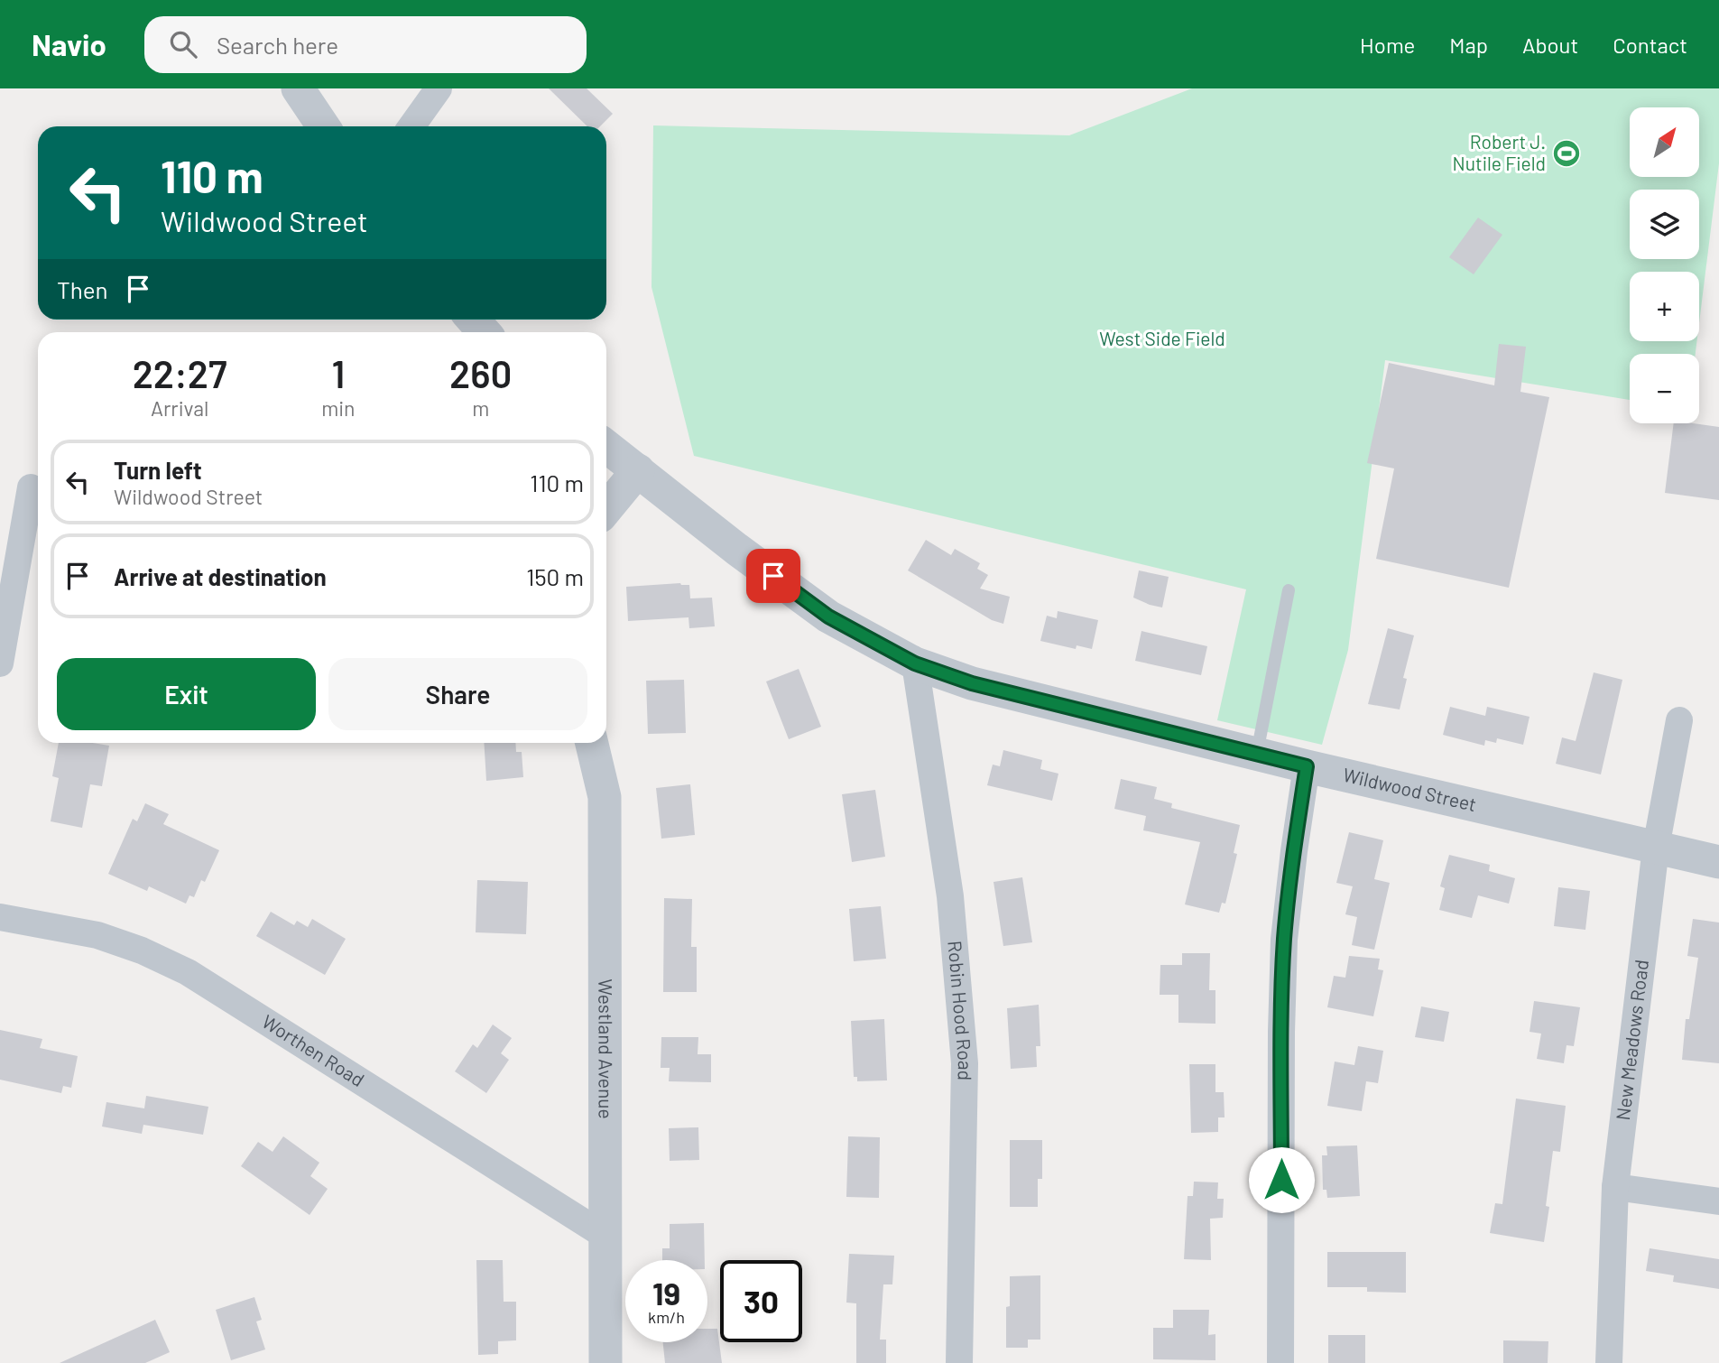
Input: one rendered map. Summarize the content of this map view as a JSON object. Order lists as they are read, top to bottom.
{
  "streets": {
    "street": [
      "Wildwood Street",
      "Robin Hood Road",
      "New Meadows Road",
      "Westland Avenue",
      "Worthen Road"
    ]
  },
  "crossings": [
    ["Wildwood Street", "Robin Hood Road"],
    ["Wildwood Street", "New Meadows Road"],
    ["Westland Avenue", "Worthen Road"]
  ],
  "parks": ["West Side Field"],
  "places": {
    "sports": ["Robert J. Nutile Field"]
  },
  "north": "top right",
  "page": {
    "header": "Navio",
    "search": "Search here",
    "nav": [
      "Home",
      "Map",
      "About",
      "Contact"
    ],
    "map_buttons": ["+", "−"],
    "turn": ["110 m", "Wildwood Street"],
    "then": "Then",
    "eta": [
      "22:27",
      "Arrival",
      "1",
      "min",
      "260",
      "m"
    ],
    "list": [
      {
        "name": "Turn left",
        "note": "Wildwood Street",
        "value": "110 m"
      },
      {
        "name": "Arrive at destination",
        "value": "150 m"
      }
    ],
    "buttons": ["Exit", "Share"],
    "speed": "19 km/h",
    "limit": "30"
  }
}
